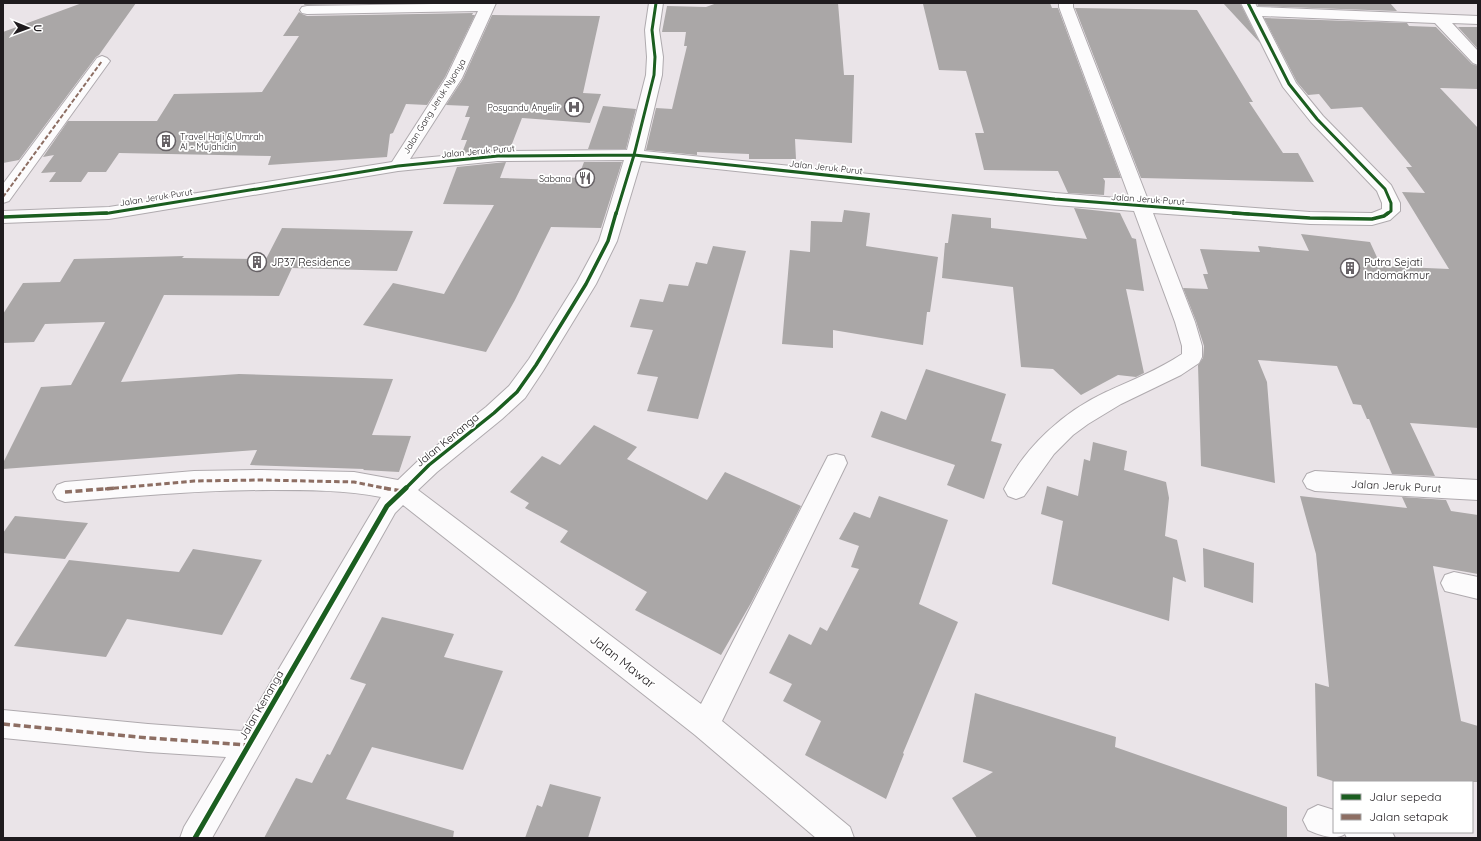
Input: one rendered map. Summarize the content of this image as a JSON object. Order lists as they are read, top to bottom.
{
  "streets": {
    "street": [
      "Jalan Gang Jeruk Nyonya",
      "Jalan Jeruk Purut",
      "Jalan Kenanga",
      "Jalan Mawar"
    ]
  },
  "crossings": [
    ["Jalan Gang Jeruk Nyonya", "Jalan Jeruk Purut"],
    ["Jalan Jeruk Purut", "Jalan Kenanga"],
    ["Jalan Kenanga", "Jalan Mawar"]
  ],
  "places": {
    "hospital": ["Posyandu Anyelir"],
    "building": ["Travel Haji & Umrah Al - Mujahidin", "JP37 Residence", "Putra Sejati Indomakmur"],
    "restaurant": ["Sabana"]
  },
  "legend": ["Jalur sepeda", "Jalan setapak"],
  "north": "right"
}
